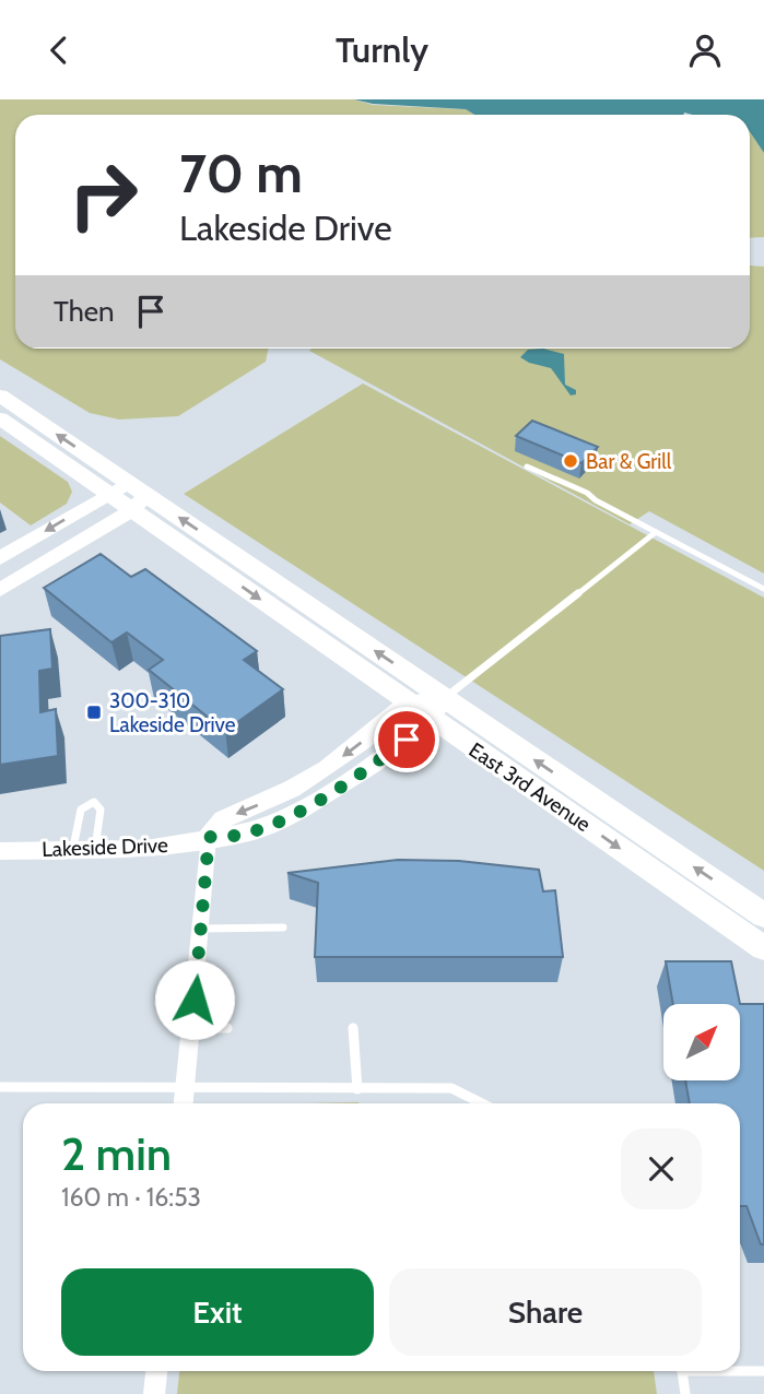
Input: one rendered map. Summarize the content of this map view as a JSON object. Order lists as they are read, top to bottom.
{
  "streets": {
    "main road": ["East 3rd Avenue"],
    "street": ["Lakeside Drive"]
  },
  "crossings": [
    ["East 3rd Avenue", "Lakeside Drive"]
  ],
  "places": {
    "other": ["Bar & Grill"],
    "transit": ["300-310 Lakeside Drive"]
  },
  "north": "top right",
  "page": {
    "header": "Turnly",
    "turn": ["70 m", "Lakeside Drive"],
    "then": "Then",
    "heading": ["2 min", "160 m · 16:53"],
    "buttons": ["Exit", "Share"]
  }
}
